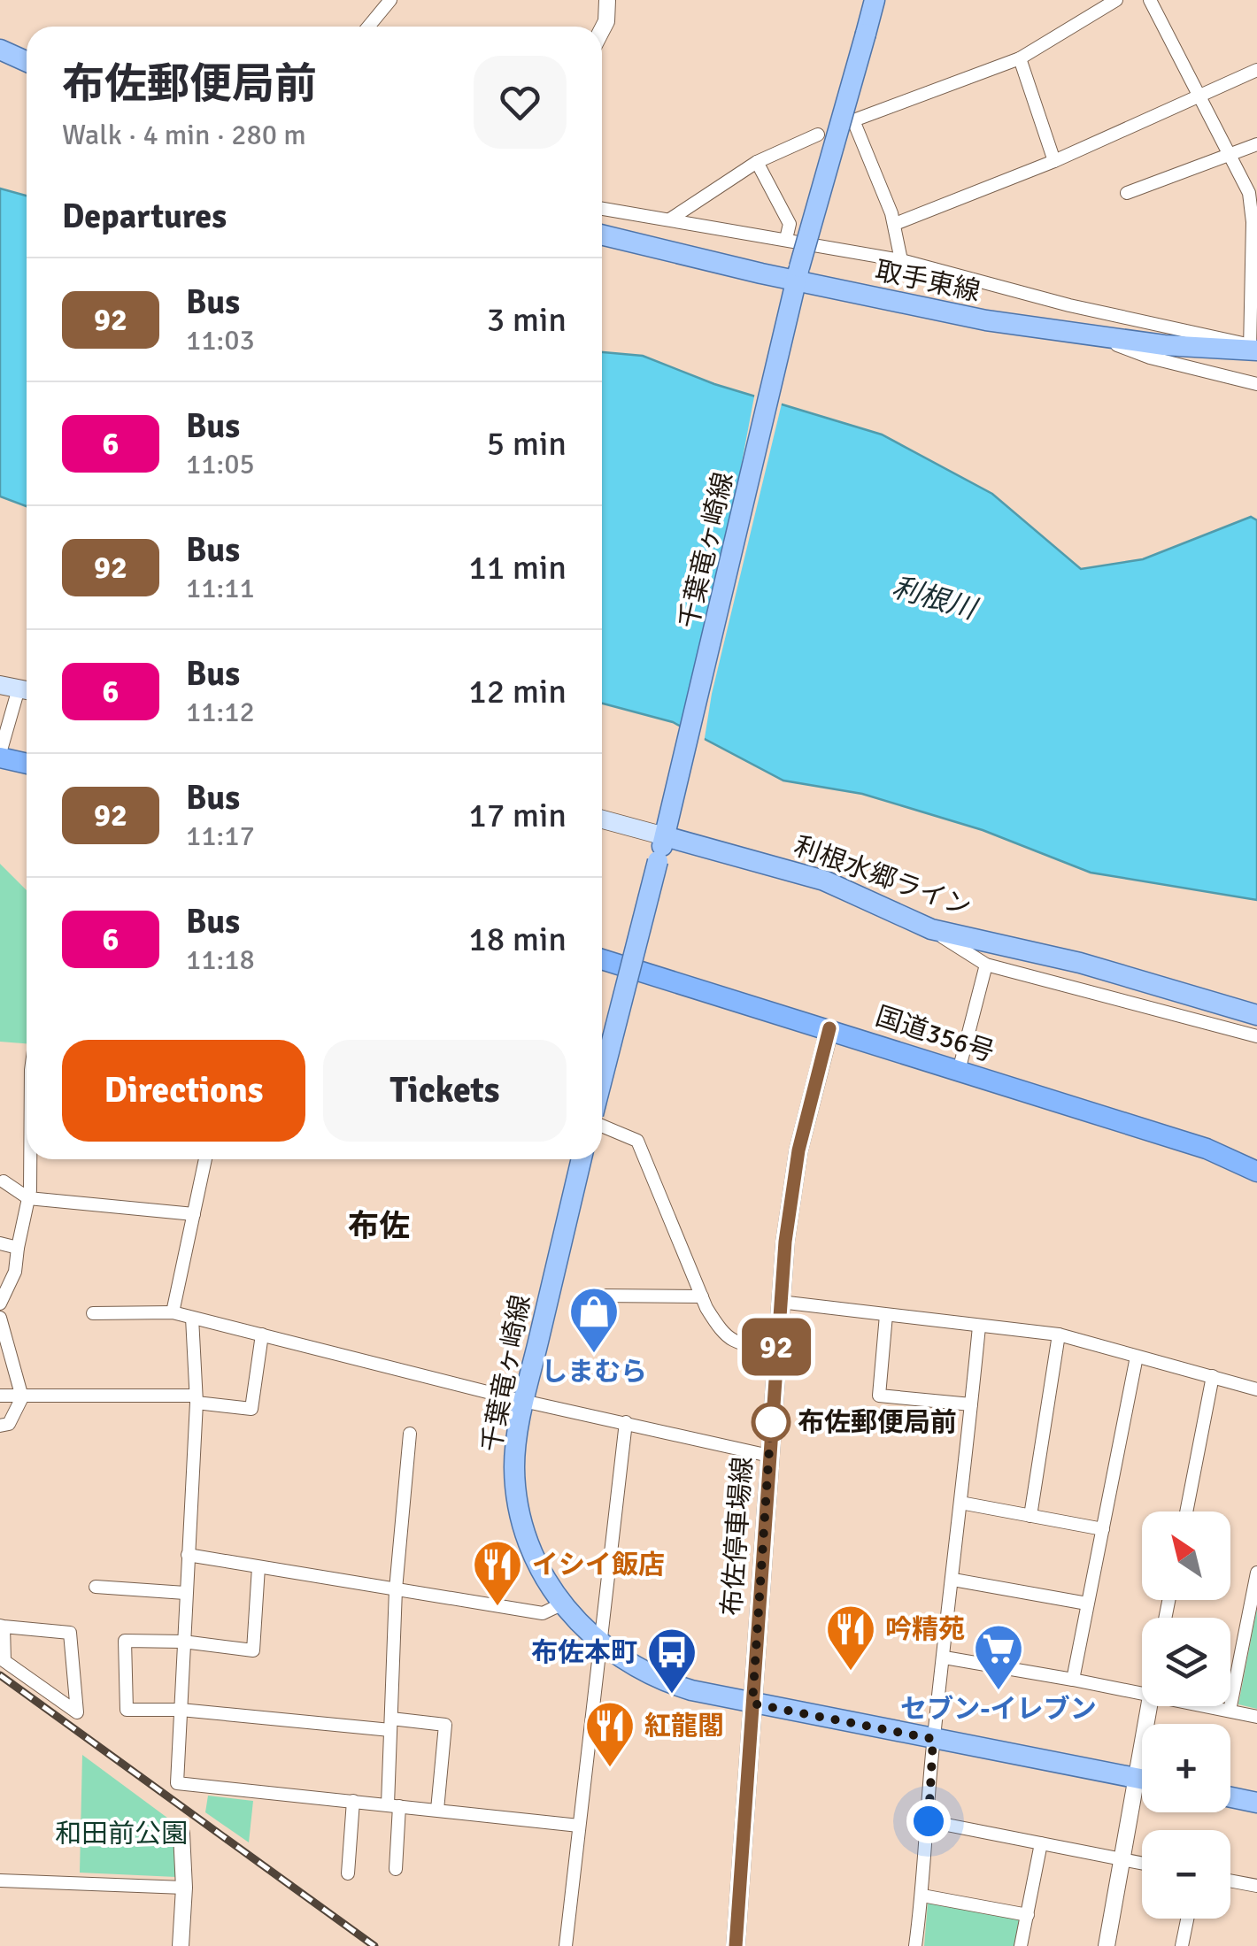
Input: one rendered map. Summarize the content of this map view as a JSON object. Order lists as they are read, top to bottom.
{
  "streets": {
    "highway": ["国道356号"],
    "main road": [
      "取手東線",
      "千葉竜ヶ崎線",
      "利根水郷ライン",
      "布佐停車場線"
    ]
  },
  "crossings": [
    ["取手東線", "千葉竜ヶ崎線"],
    ["千葉竜ヶ崎線", "利根水郷ライン"],
    ["千葉竜ヶ崎線", "布佐停車場線"],
    ["国道356号", "布佐停車場線"]
  ],
  "districts": ["布佐"],
  "water": ["利根川"],
  "parks": ["和田前公園"],
  "places": {
    "shop": ["しまむら"],
    "other": ["布佐郵便局前"],
    "restaurant": ["イシイ飯店", "吟精苑", "紅龍閣"],
    "supermarket": ["セブン-イレブン"],
    "bus stop": ["布佐本町"]
  },
  "lines": ["bus line 92"],
  "north": "top left",
  "page": {
    "on_map": "92",
    "heading": [
      ["布佐郵便局前", "Walk · 4 min · 280 m"],
      "Departures"
    ],
    "list": [
      {
        "mark": "92",
        "name": "Bus",
        "note": "11:03",
        "value": "3 min"
      },
      {
        "mark": "6",
        "name": "Bus",
        "note": "11:05",
        "value": "5 min"
      },
      {
        "mark": "92",
        "name": "Bus",
        "note": "11:11",
        "value": "11 min"
      },
      {
        "mark": "6",
        "name": "Bus",
        "note": "11:12",
        "value": "12 min"
      },
      {
        "mark": "92",
        "name": "Bus",
        "note": "11:17",
        "value": "17 min"
      },
      {
        "mark": "6",
        "name": "Bus",
        "note": "11:18",
        "value": "18 min"
      }
    ],
    "buttons": ["Directions", "Tickets"],
    "map_buttons": ["+", "−"]
  }
}
